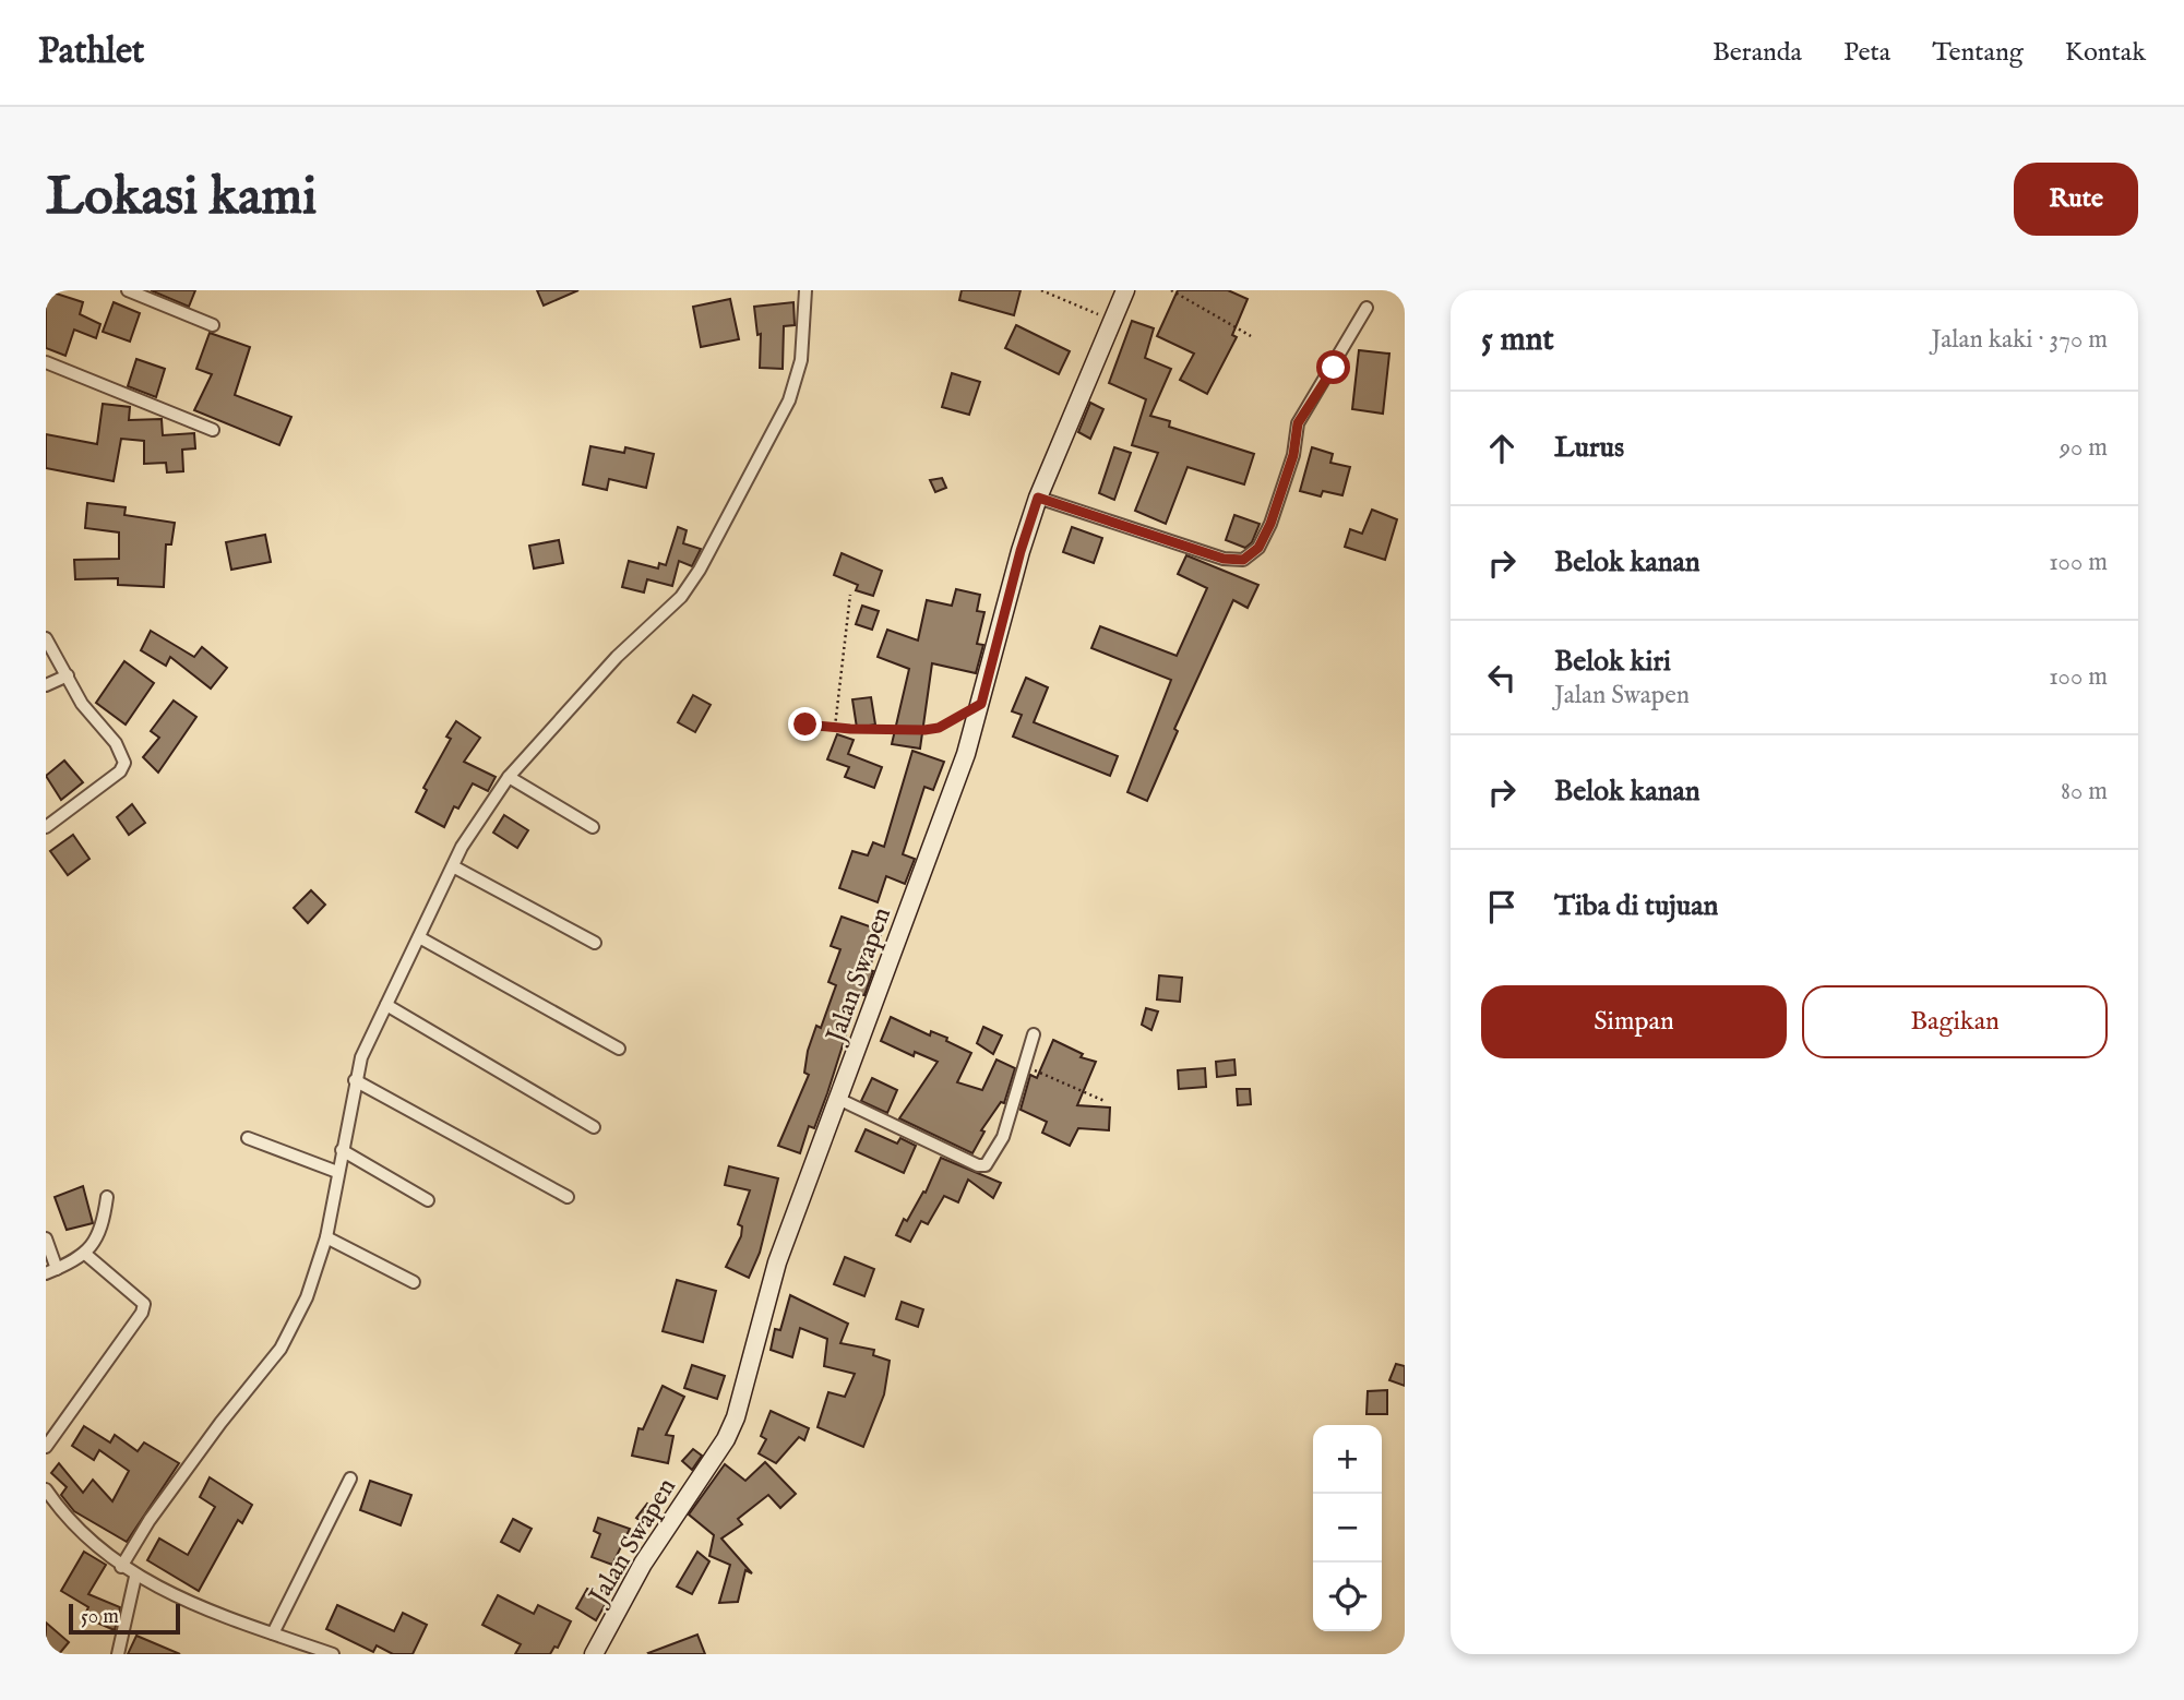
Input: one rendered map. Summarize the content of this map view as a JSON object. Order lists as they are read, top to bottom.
{
  "streets": {
    "main road": ["Jalan Swapen"]
  },
  "scale_bar": "50 m",
  "page": {
    "header": "Pathlet",
    "nav": [
      "Beranda",
      "Peta",
      "Tentang",
      "Kontak"
    ],
    "buttons": [
      "Rute",
      ["Simpan", "Bagikan"]
    ],
    "title": "Lokasi kami",
    "heading": ["5 mnt", "Jalan kaki · 370 m"],
    "list": [
      ["Lurus", "90 m"],
      ["Belok kanan", "100 m"],
      ["Belok kiri", "Jalan Swapen", "100 m"],
      ["Belok kanan", "80 m"],
      "Tiba di tujuan"
    ],
    "map_buttons": ["+", "−"],
    "scale": "50 m"
  }
}
